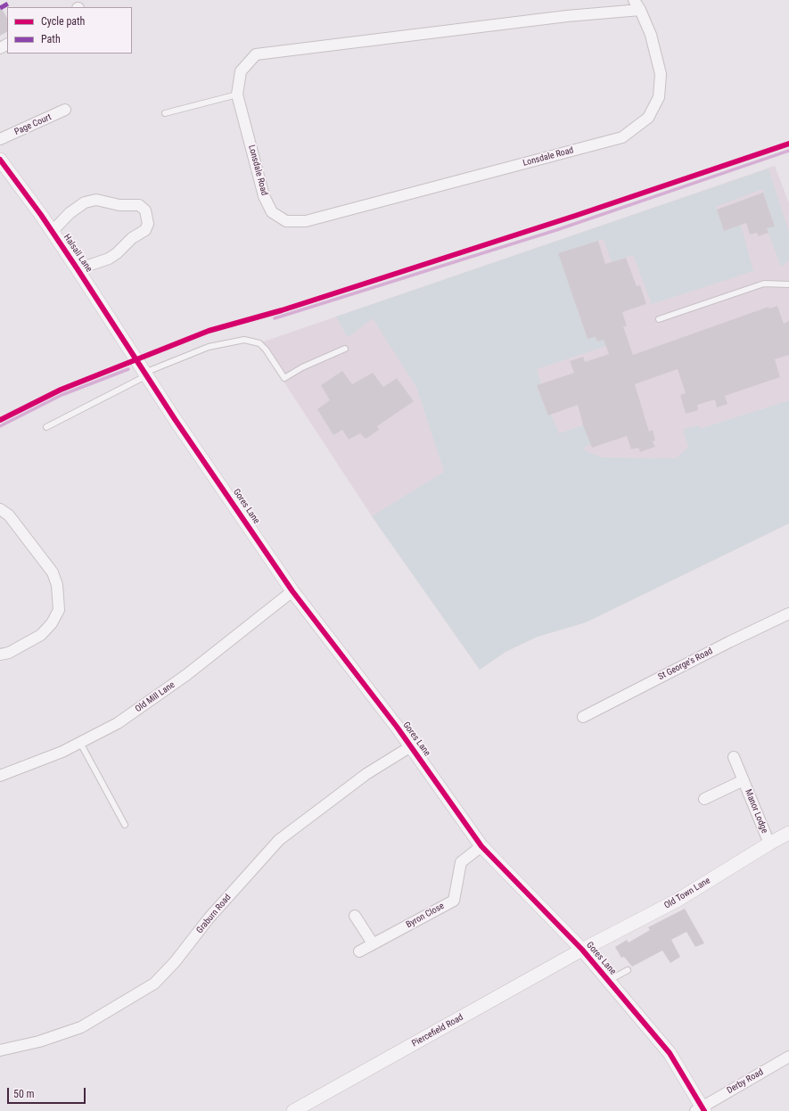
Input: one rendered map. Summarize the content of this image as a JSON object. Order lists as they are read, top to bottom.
{
  "streets": {
    "street": [
      "Page Court",
      "Lonsdale Road",
      "Halsall Lane",
      "Gores Lane",
      "St George's Road",
      "Old Mill Lane",
      "Manor Lodge",
      "Old Town Lane",
      "Graburn Road",
      "Byron Close",
      "Piercefield Road",
      "Derby Road"
    ]
  },
  "crossings": [
    ["Halsall Lane", "Gores Lane"],
    ["Gores Lane", "Old Mill Lane"],
    ["Gores Lane", "Old Town Lane"],
    ["Gores Lane", "Graburn Road"],
    ["Gores Lane", "Byron Close"],
    ["Gores Lane", "Piercefield Road"],
    ["Gores Lane", "Derby Road"],
    ["Manor Lodge", "Old Town Lane"],
    ["Old Town Lane", "Piercefield Road"]
  ],
  "legend": ["Cycle path", "Path"],
  "scale_bar": "50 m"
}
